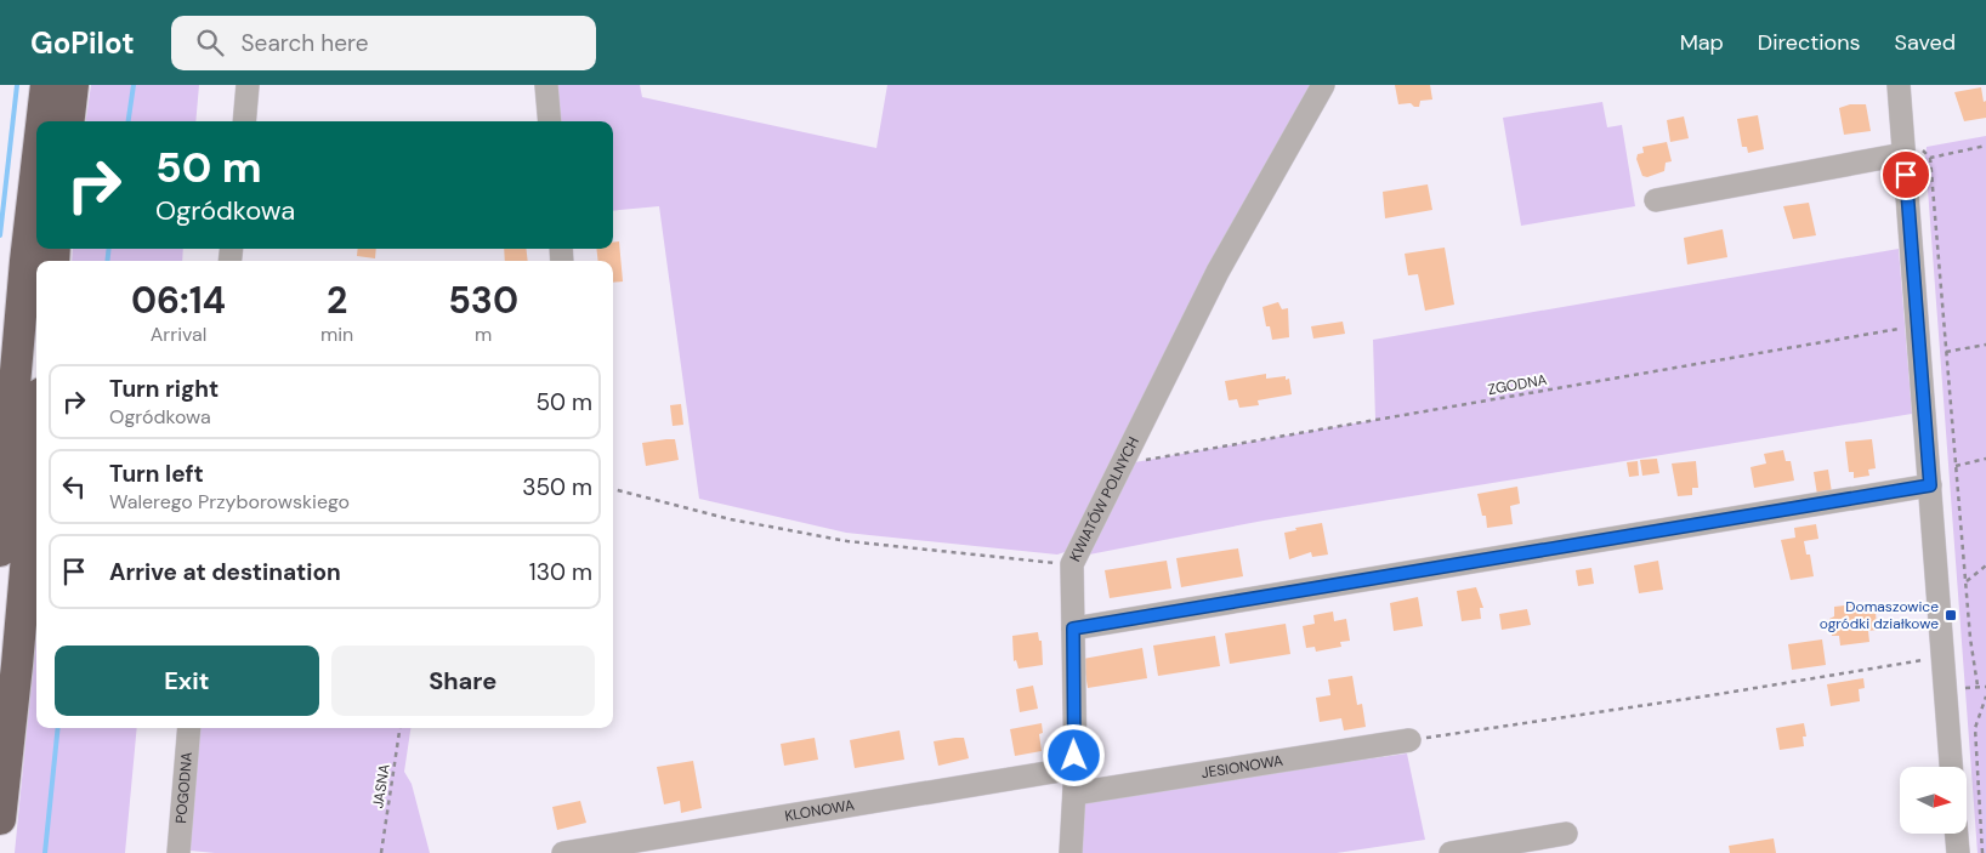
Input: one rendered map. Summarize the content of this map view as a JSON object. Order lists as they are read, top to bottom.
{
  "streets": {
    "street": [
      "KWIATÓW POLNYCH",
      "JESIONOWA",
      "POGODNA",
      "KLONOWA"
    ],
    "path": ["ZGODNA", "JASNA"]
  },
  "crossings": [
    ["ZGODNA", "KWIATÓW POLNYCH"]
  ],
  "places": {
    "transit": ["Domaszowice ogródki działkowe"]
  },
  "north": "right",
  "page": {
    "header": "GoPilot",
    "search": "Search here",
    "nav": ["Map", "Directions", "Saved"],
    "turn": ["50 m", "Ogródkowa"],
    "eta": [
      "06:14",
      "Arrival",
      "2",
      "min",
      "530",
      "m"
    ],
    "list": [
      {
        "name": "Turn right",
        "note": "Ogródkowa",
        "value": "50 m"
      },
      {
        "name": "Turn left",
        "note": "Walerego Przyborowskiego",
        "value": "350 m"
      },
      {
        "name": "Arrive at destination",
        "value": "130 m"
      }
    ],
    "buttons": ["Exit", "Share"]
  }
}
